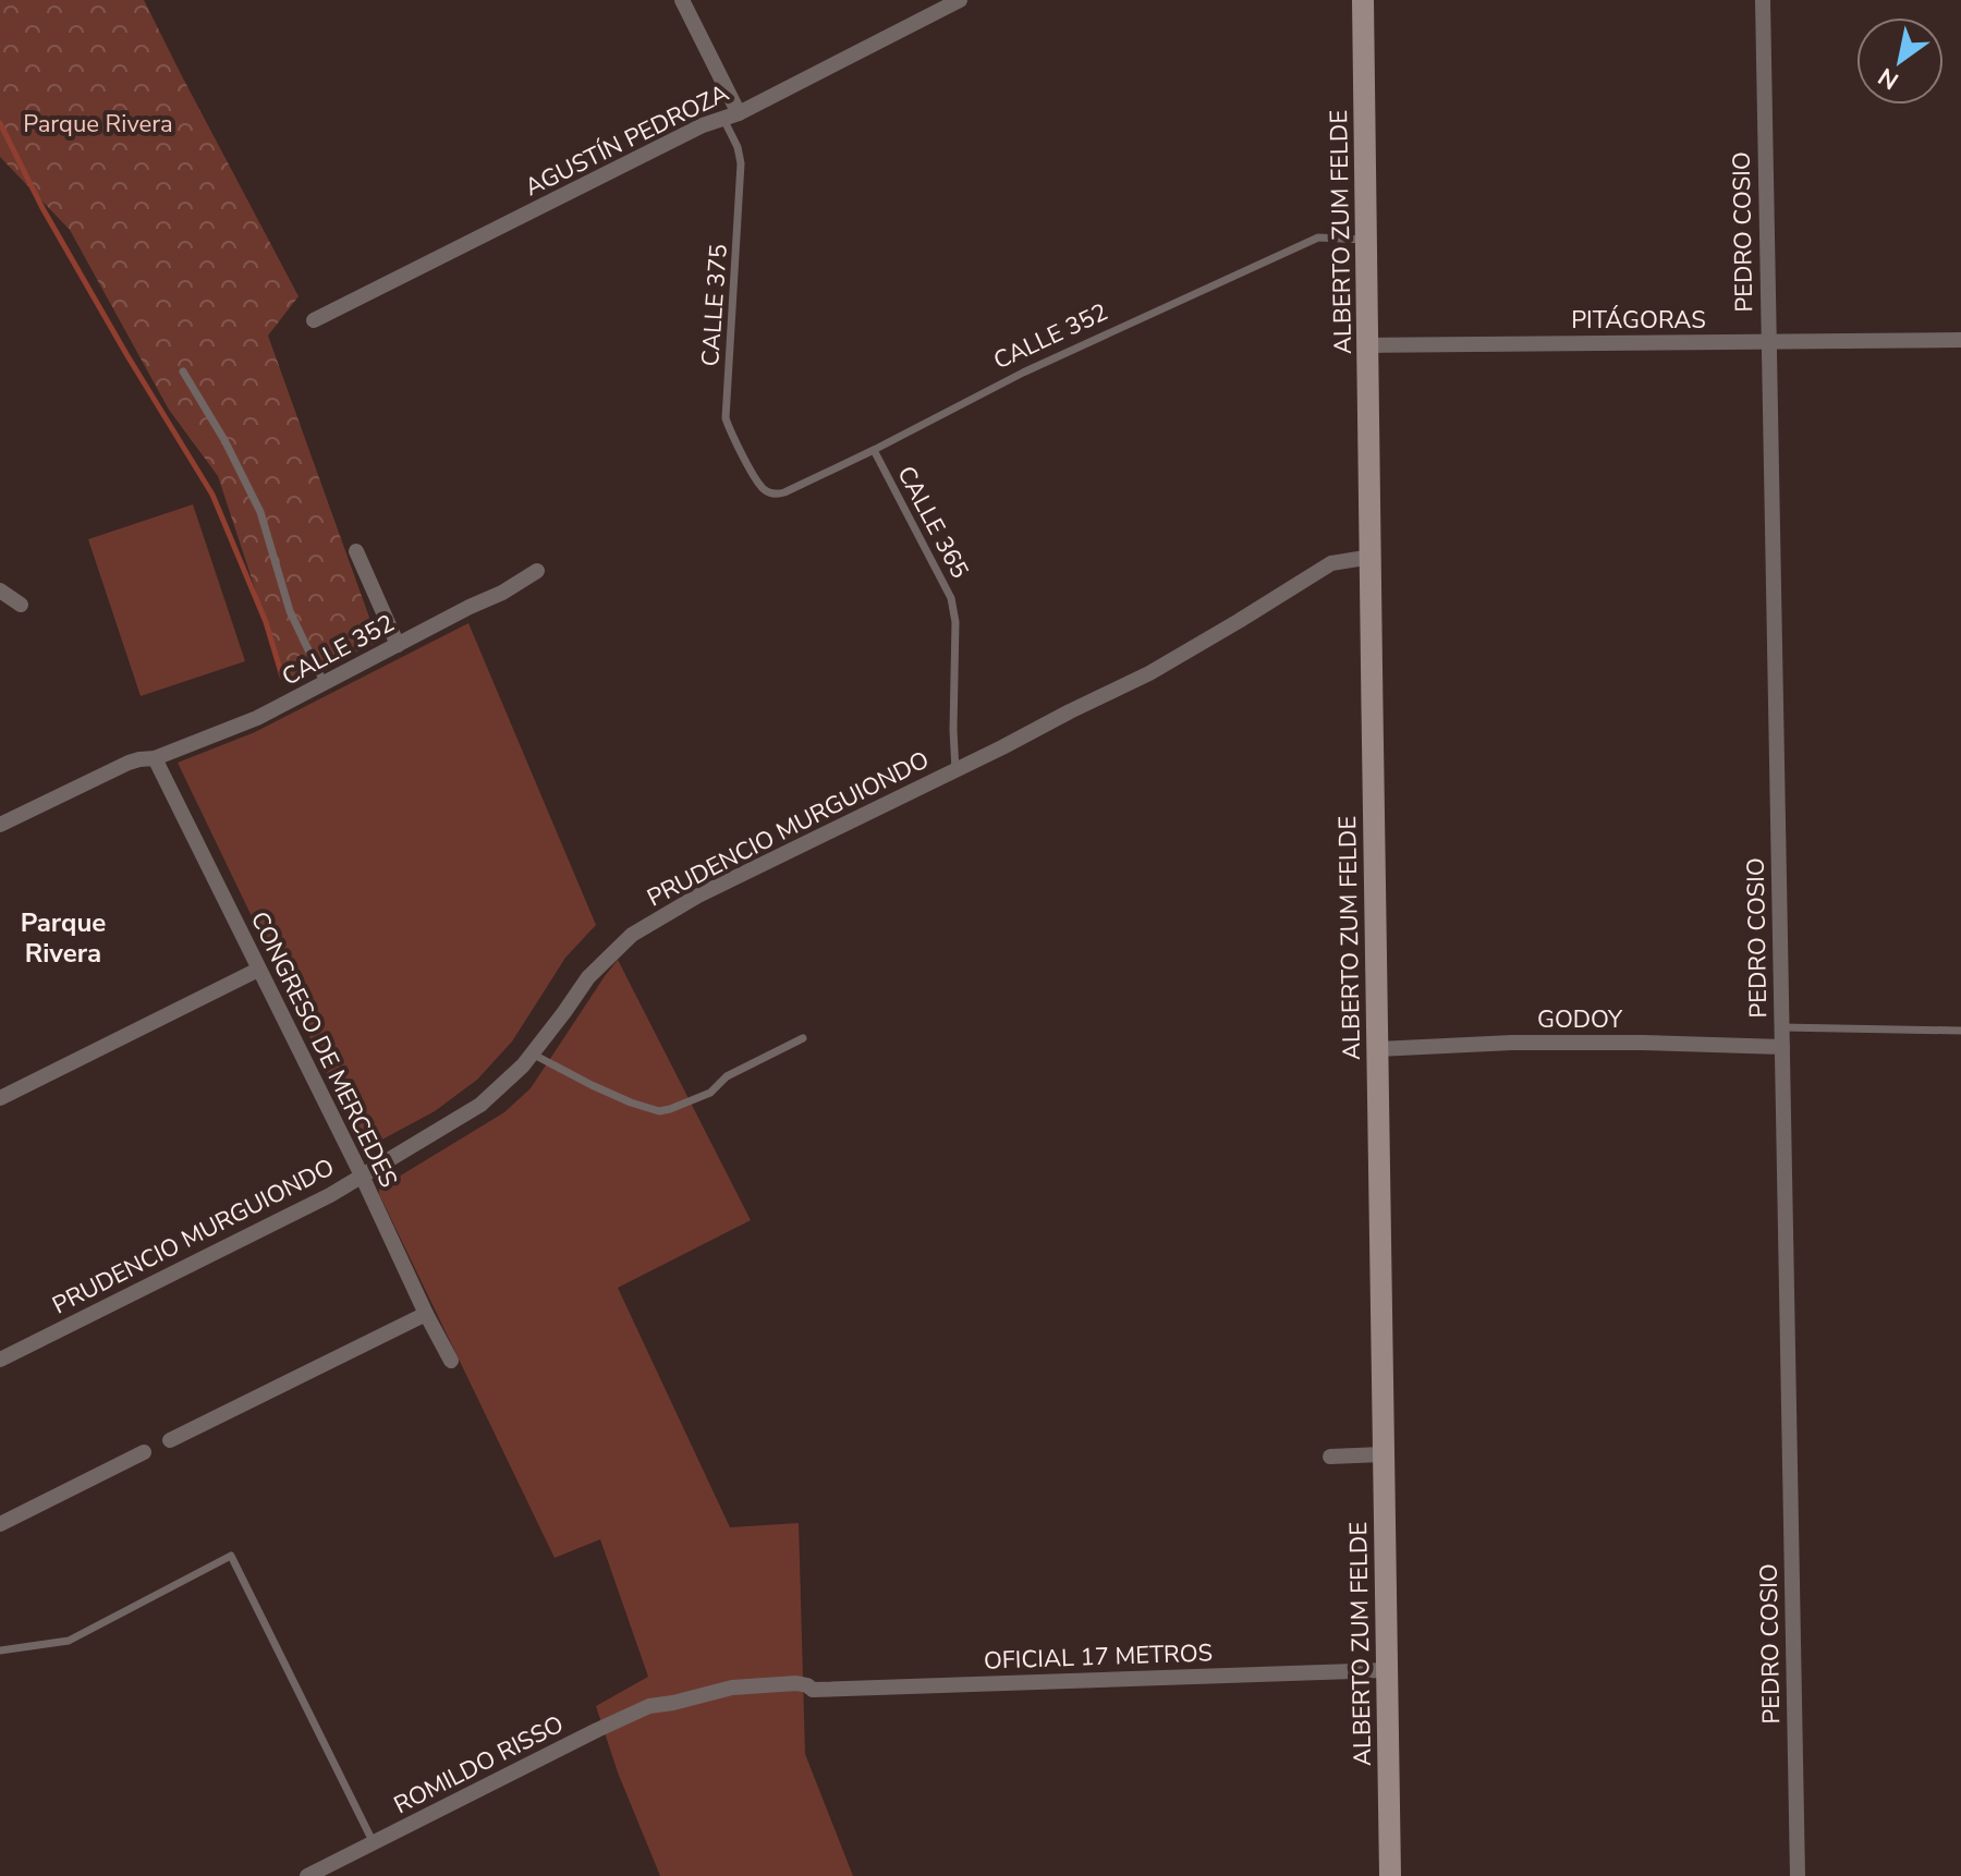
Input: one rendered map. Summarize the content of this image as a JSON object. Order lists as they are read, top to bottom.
{
  "streets": {
    "street": [
      "AGUSTÍN PEDROZA",
      "ALBERTO ZUM FELDE",
      "PEDRO COSIO",
      "PITÁGORAS",
      "CALLE 352",
      "PRUDENCIO MURGUIONDO",
      "GODOY",
      "CONGRESO DE MERCEDES",
      "OFICIAL 17 METROS",
      "ROMILDO RISSO"
    ],
    "lane": ["CALLE 375", "CALLE 365"]
  },
  "crossings": [
    ["AGUSTÍN PEDROZA", "CALLE 375"],
    ["ALBERTO ZUM FELDE", "PITÁGORAS"],
    ["ALBERTO ZUM FELDE", "CALLE 352"],
    ["ALBERTO ZUM FELDE", "PRUDENCIO MURGUIONDO"],
    ["ALBERTO ZUM FELDE", "GODOY"],
    ["ALBERTO ZUM FELDE", "OFICIAL 17 METROS"],
    ["PEDRO COSIO", "PITÁGORAS"],
    ["PEDRO COSIO", "GODOY"],
    ["CALLE 375", "CALLE 352"],
    ["CALLE 352", "CALLE 365"],
    ["CALLE 352", "CONGRESO DE MERCEDES"],
    ["CALLE 365", "PRUDENCIO MURGUIONDO"],
    ["PRUDENCIO MURGUIONDO", "CONGRESO DE MERCEDES"],
    ["OFICIAL 17 METROS", "ROMILDO RISSO"]
  ],
  "districts": ["Parque Rivera"],
  "parks": ["Parque Rivera"],
  "north": "bottom left"
}
